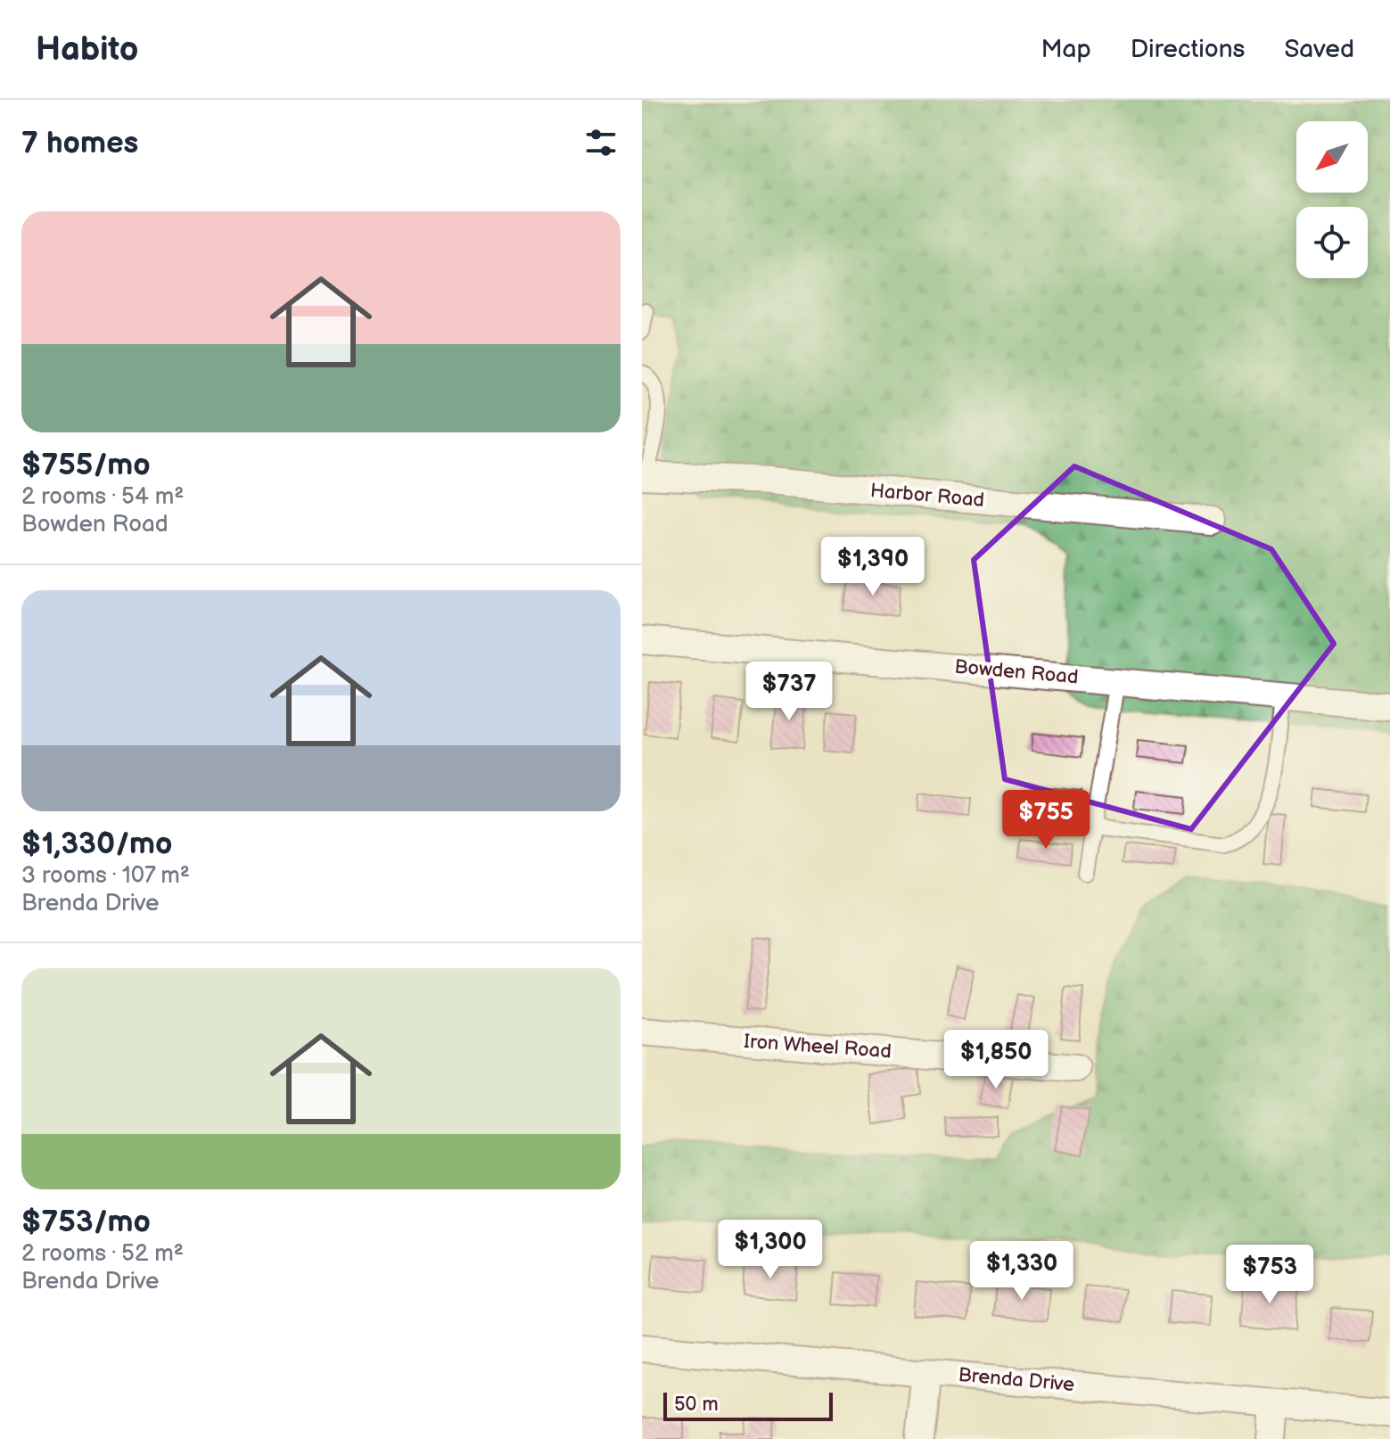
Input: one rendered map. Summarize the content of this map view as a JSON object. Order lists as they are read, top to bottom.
{
  "streets": {
    "street": [
      "Harbor Road",
      "Bowden Road",
      "Iron Wheel Road",
      "Brenda Drive"
    ]
  },
  "scale_bar": "50 m",
  "north": "bottom left",
  "page": {
    "header": "Habito",
    "nav": ["Map", "Directions", "Saved"],
    "heading": "7 homes",
    "list": [
      {
        "name": "$755/mo",
        "note": "2 rooms · 54 m² · Bowden Road"
      },
      {
        "name": "$1,330/mo",
        "note": "3 rooms · 107 m² · Brenda Drive"
      },
      {
        "name": "$753/mo",
        "note": "2 rooms · 52 m² · Brenda Drive"
      }
    ],
    "price": [
      "$1,390",
      "$737",
      "$755",
      "$1,850",
      "$1,300",
      "$1,330",
      "$753"
    ],
    "scale": "50 m"
  }
}
